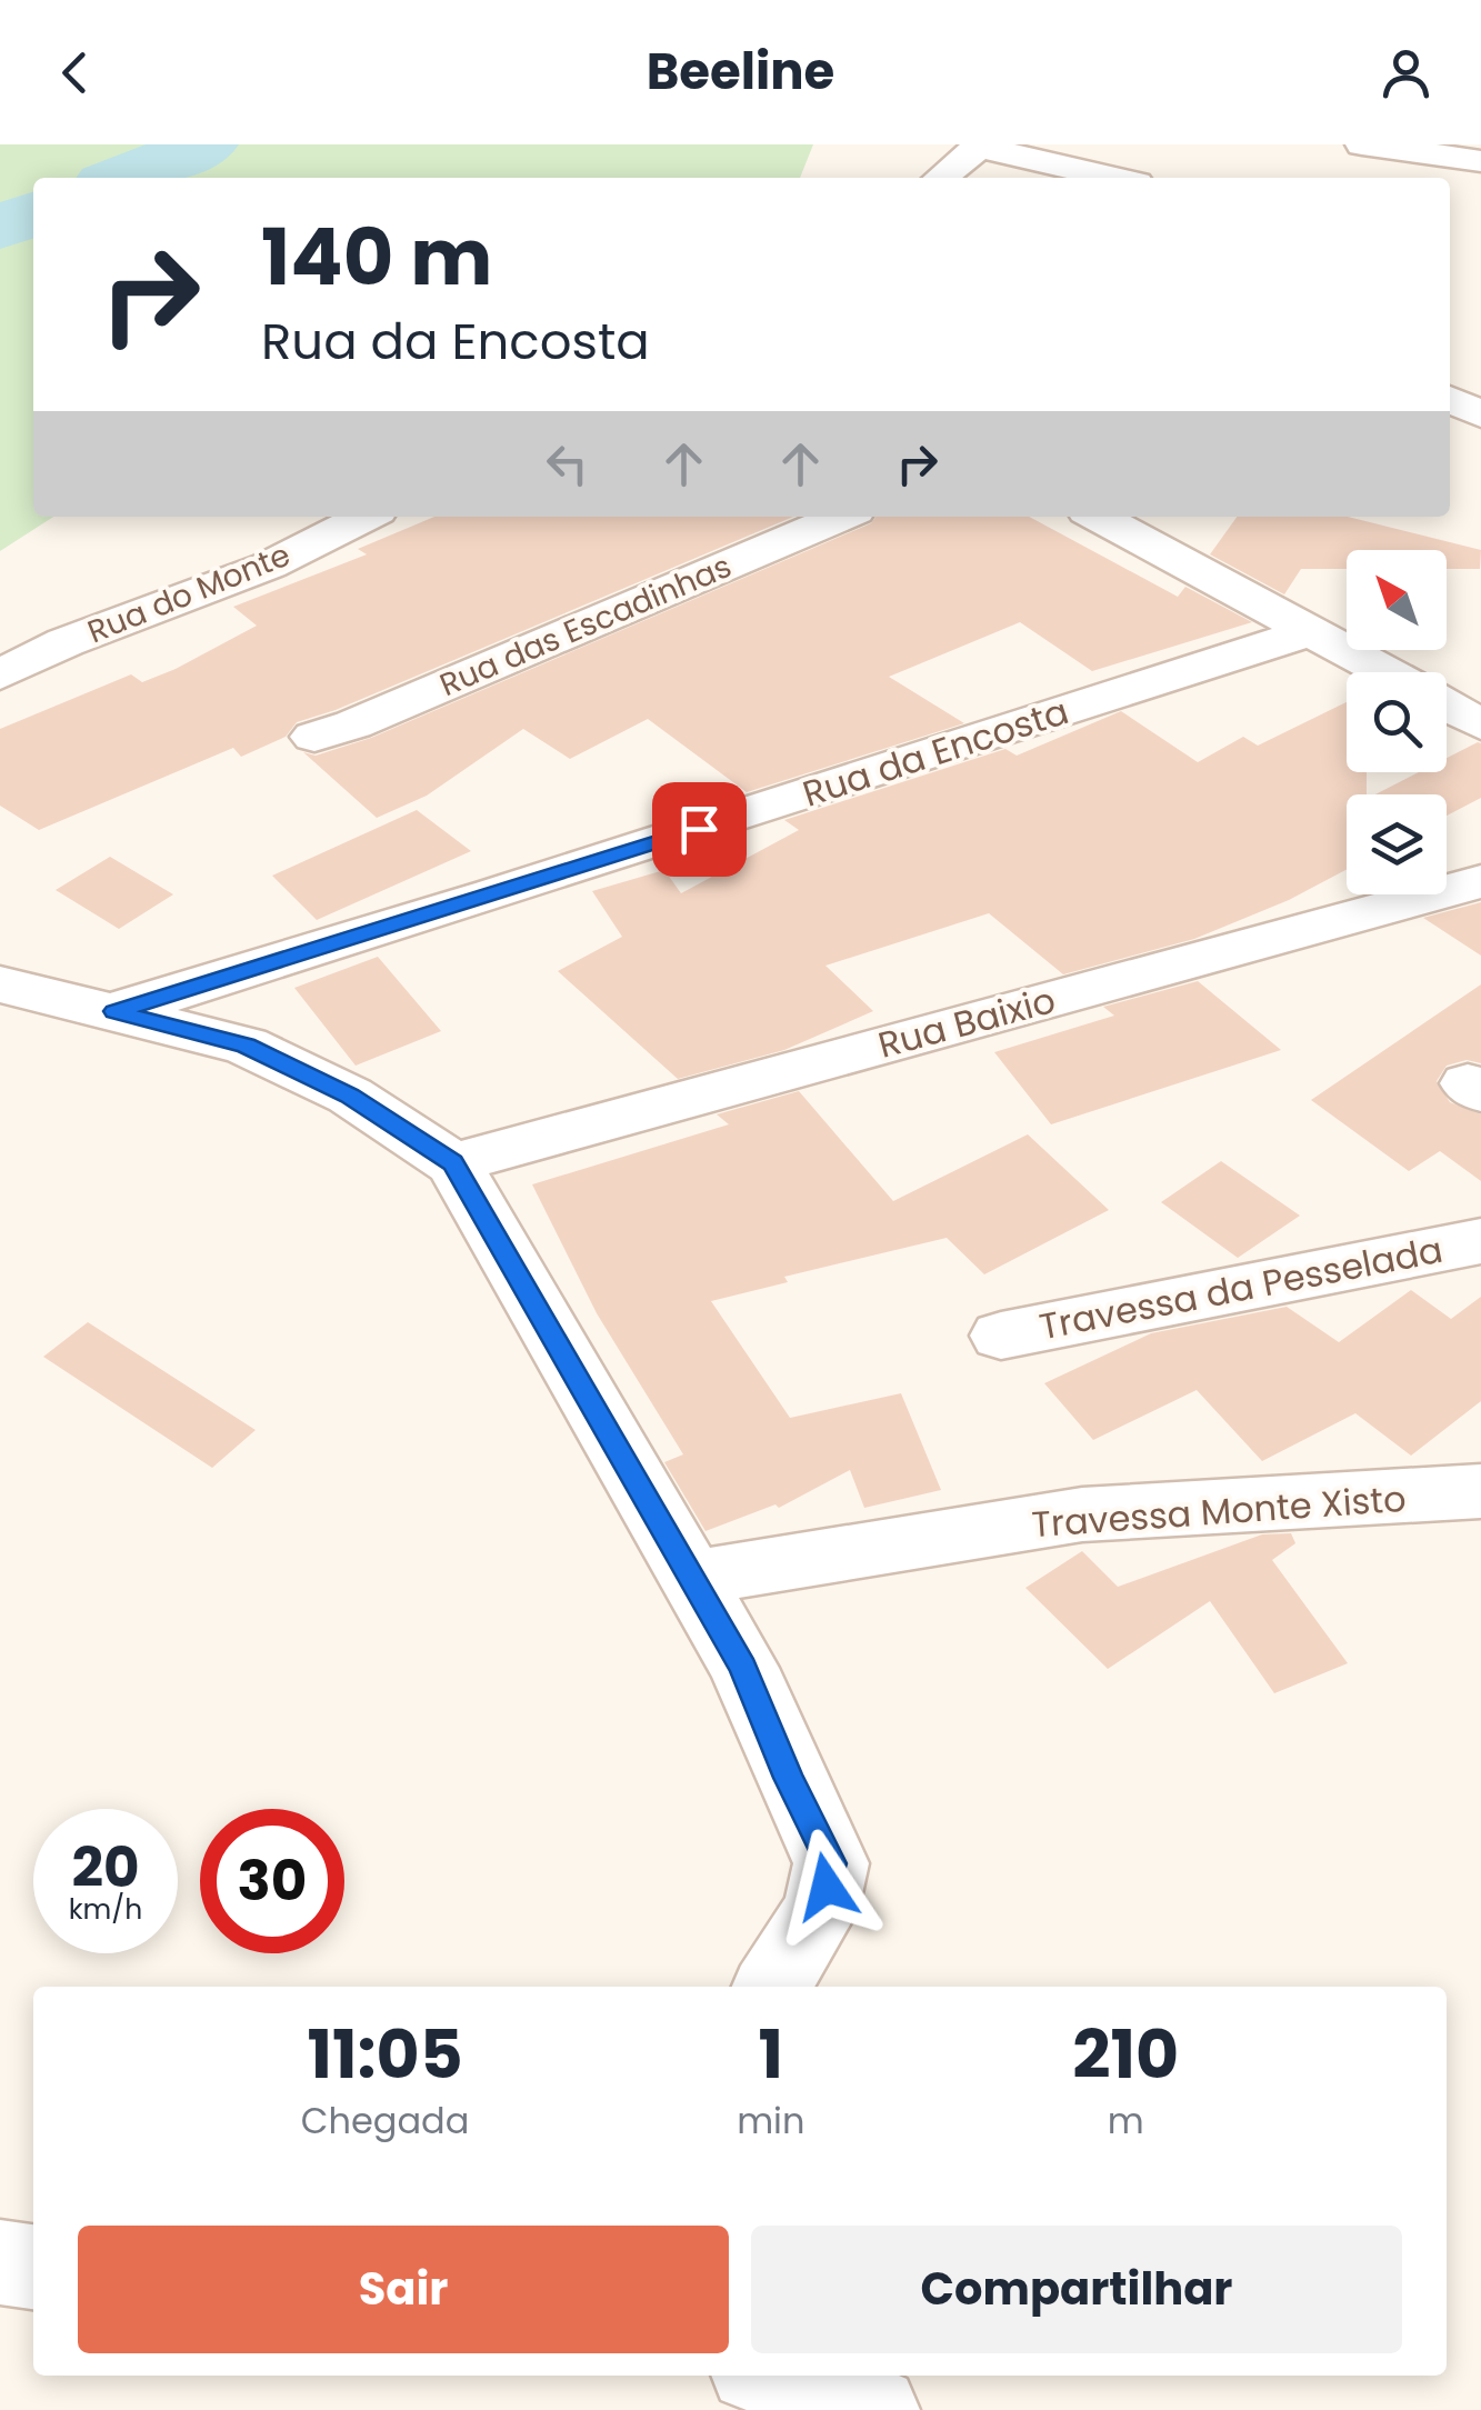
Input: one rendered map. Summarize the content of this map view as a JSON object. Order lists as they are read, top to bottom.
{
  "streets": {
    "street": [
      "Rua do Monte",
      "Rua das Escadinhas",
      "Rua da Encosta",
      "Rua Baixio",
      "Travessa da Pesselada",
      "Travessa Monte Xisto"
    ]
  },
  "north": "top left",
  "page": {
    "header": "Beeline",
    "turn": ["140 m", "Rua da Encosta"],
    "speed": "20 km/h",
    "limit": "30",
    "eta": [
      "11:05",
      "Chegada",
      "1",
      "min",
      "210",
      "m"
    ],
    "buttons": ["Sair", "Compartilhar"]
  }
}
